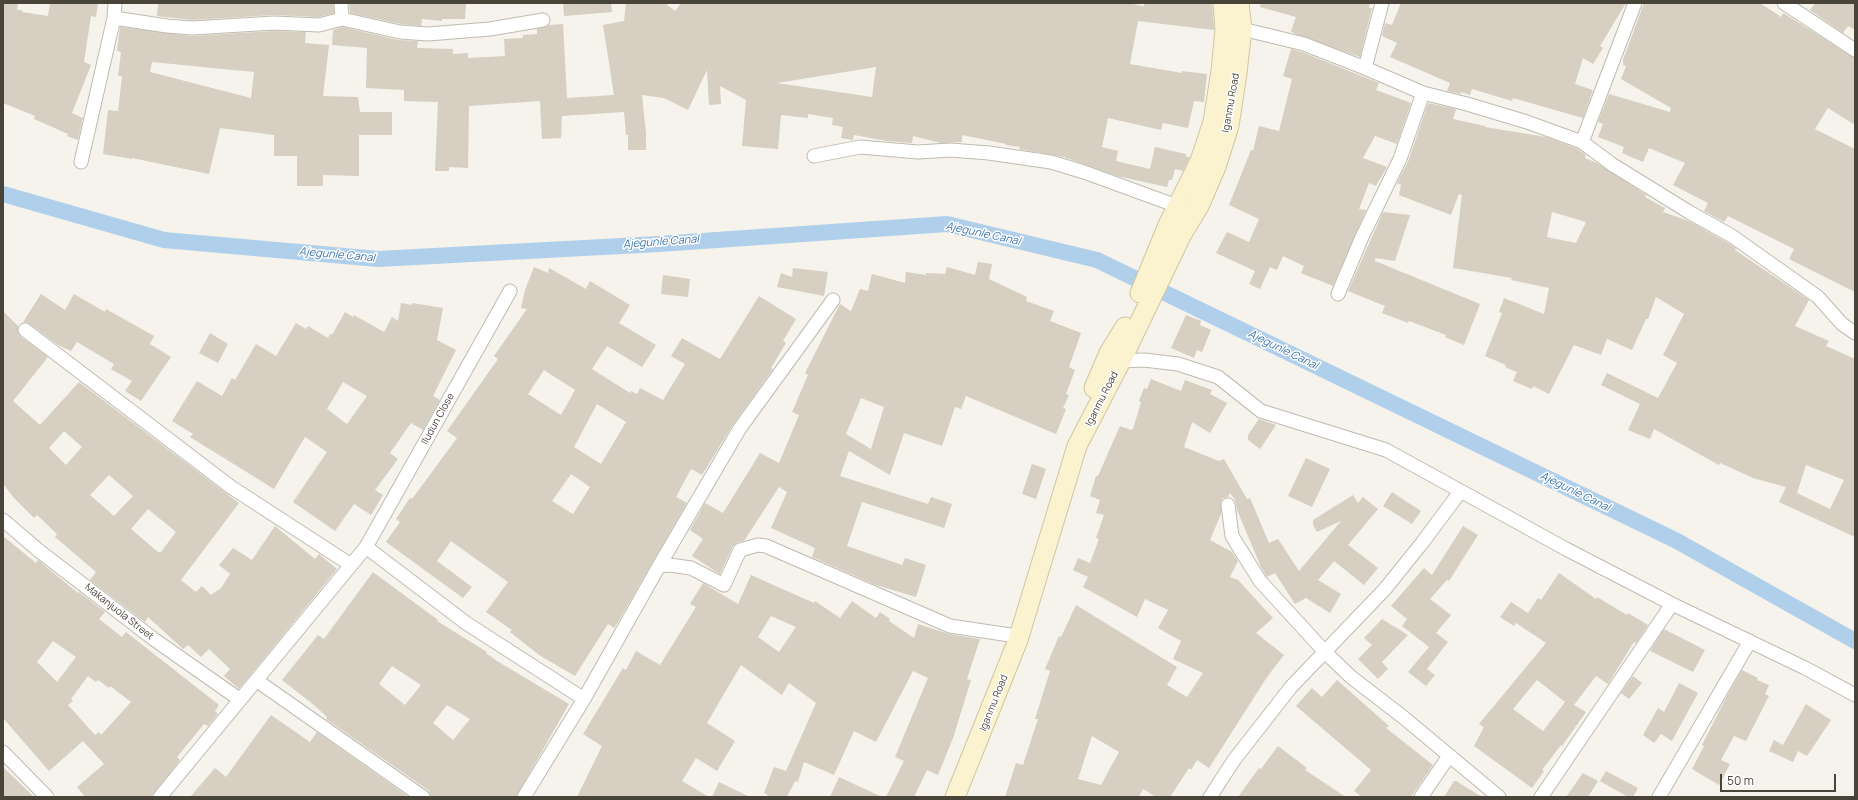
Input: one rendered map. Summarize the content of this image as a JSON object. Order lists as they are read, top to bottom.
{
  "streets": {
    "main road": ["Iganmu Road"],
    "street": ["Iludun Close", "Makanjuola Street"]
  },
  "crossings": [
    ["Iludun Close", "Makanjuola Street"]
  ],
  "water": ["Ajegunle Canal"],
  "scale_bar": "50 m"
}
